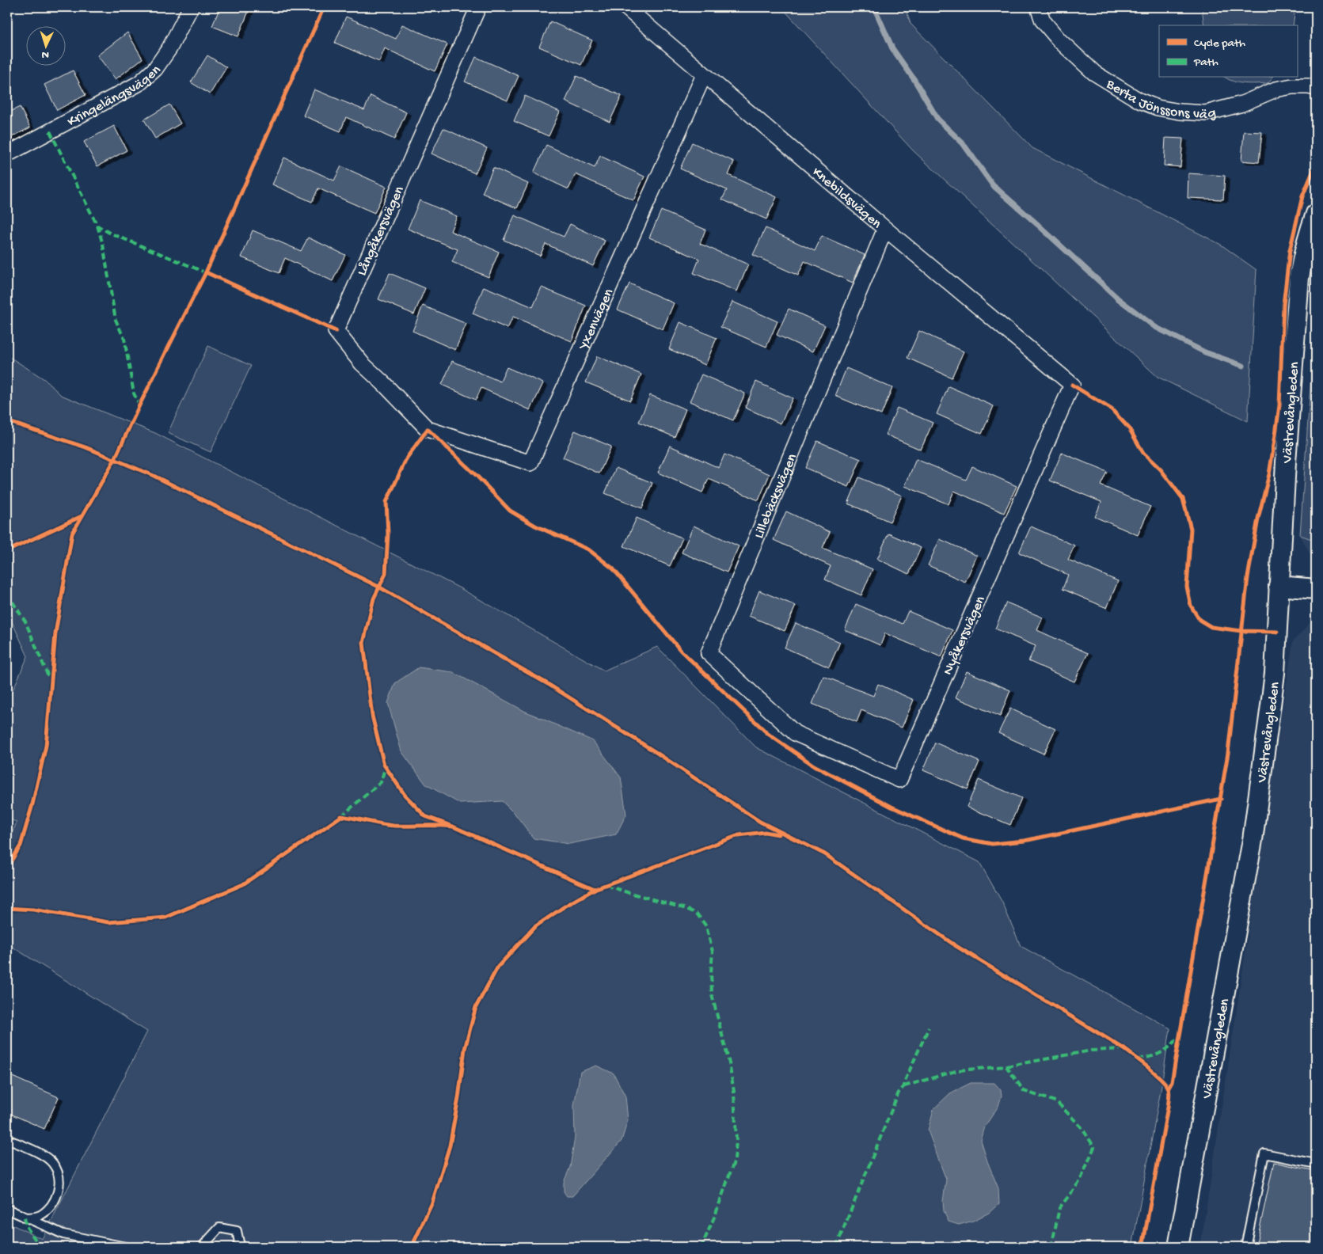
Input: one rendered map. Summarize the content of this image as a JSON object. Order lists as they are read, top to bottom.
{
  "streets": {
    "street": [
      "Kringelängsvägen",
      "Berta Jönssons väg",
      "Knebildsvägen",
      "Långåkersvägen",
      "Yxenvägen",
      "Västrevångleden",
      "Lillebäcksvägen",
      "Nyåkersvägen"
    ]
  },
  "crossings": [
    ["Knebildsvägen", "Yxenvägen"],
    ["Knebildsvägen", "Lillebäcksvägen"],
    ["Knebildsvägen", "Nyåkersvägen"],
    ["Långåkersvägen", "Yxenvägen"],
    ["Lillebäcksvägen", "Nyåkersvägen"]
  ],
  "legend": ["Cycle path", "Path"],
  "north": "bottom"
}
